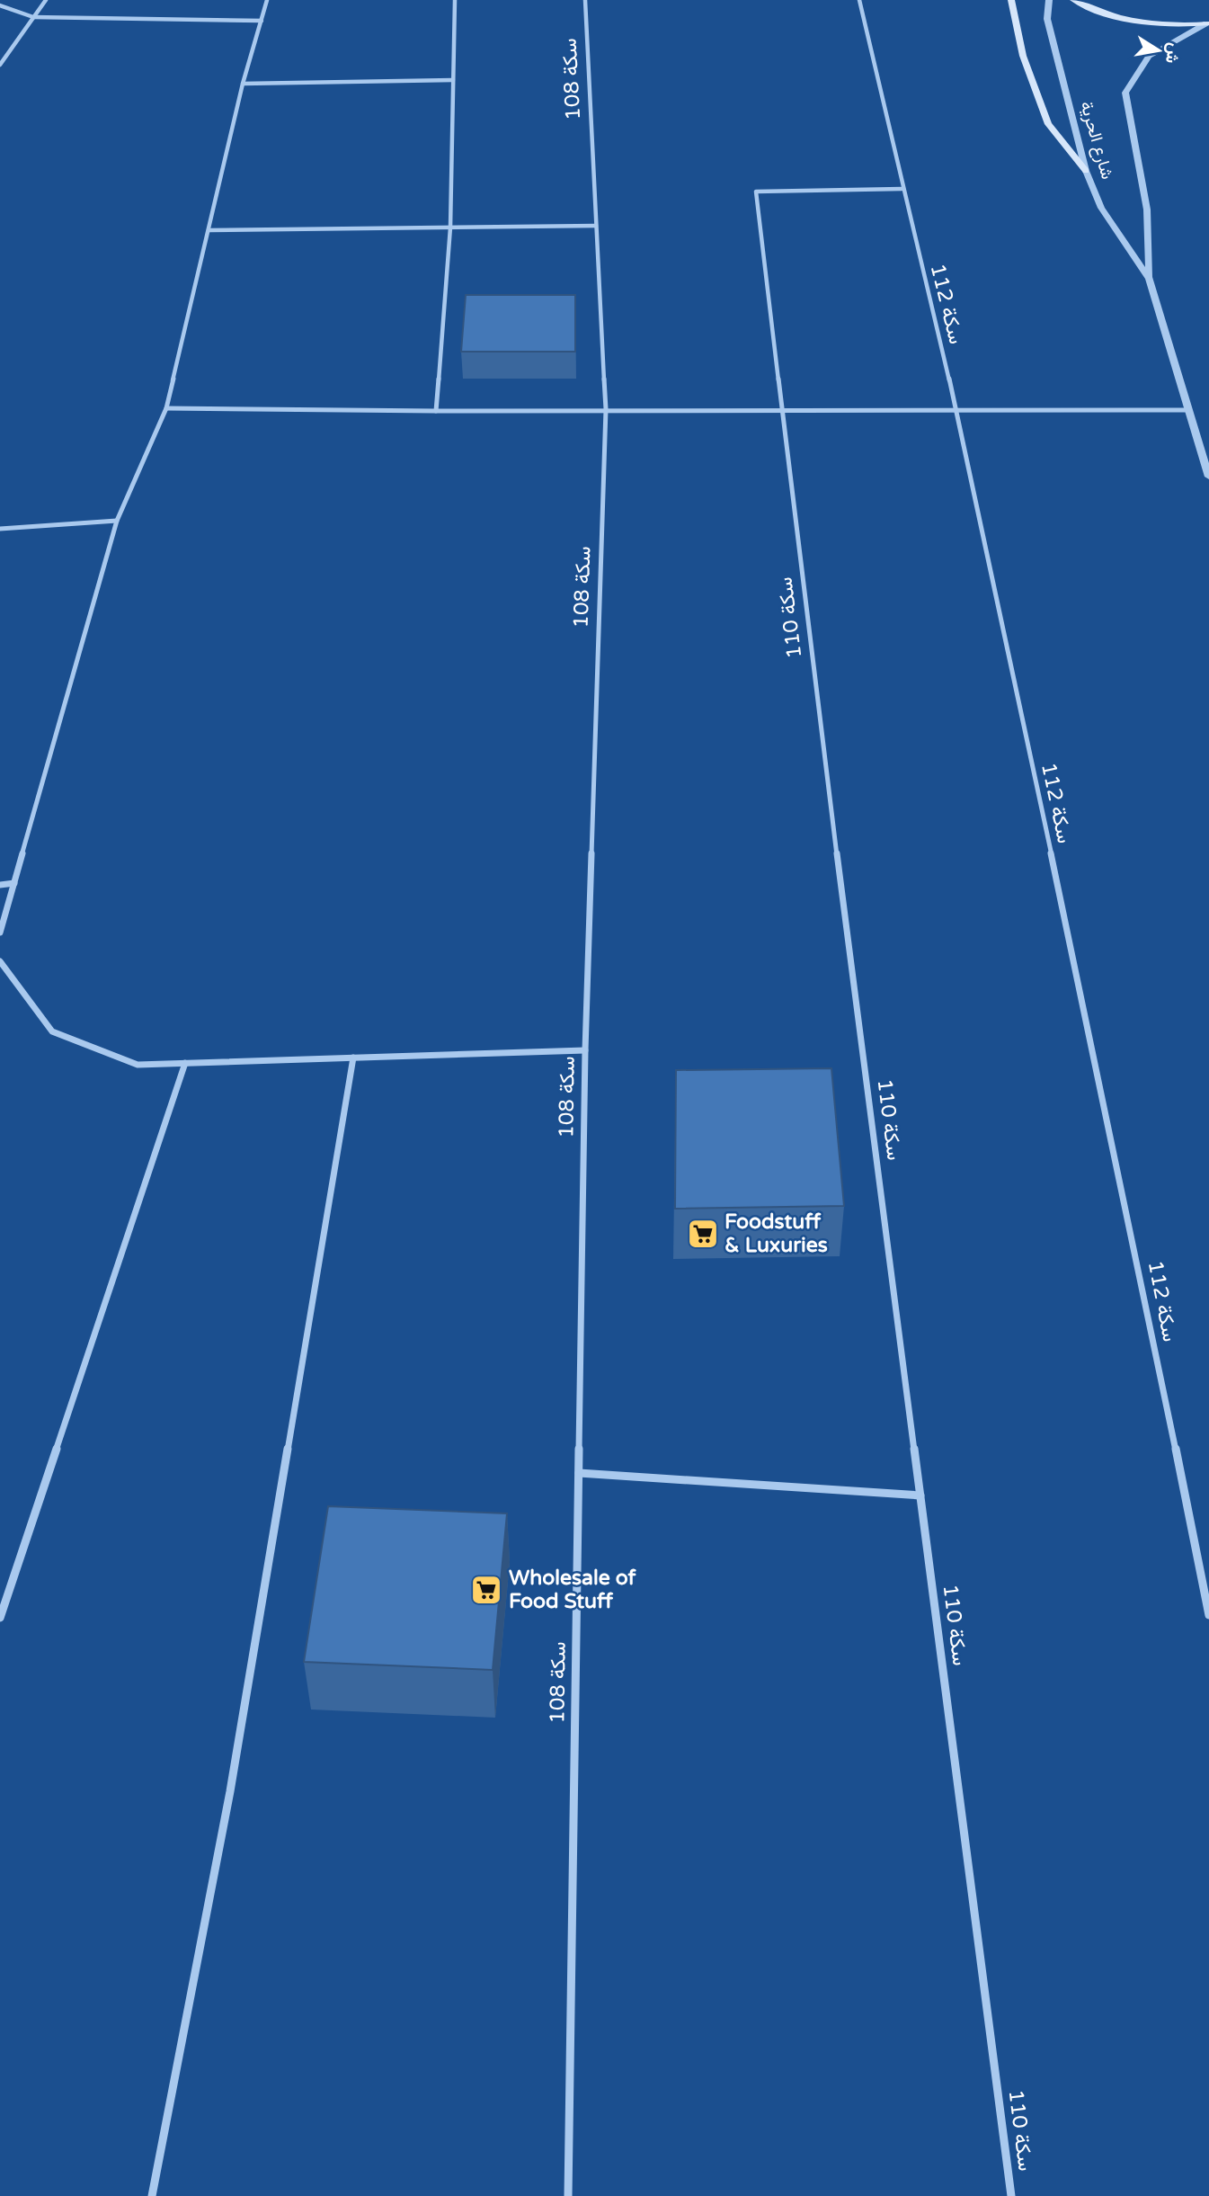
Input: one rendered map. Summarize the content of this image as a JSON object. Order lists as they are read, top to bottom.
{
  "streets": {
    "street": [
      "سكة 108",
      "شارع الحرية",
      "سكة 112",
      "سكة 110"
    ]
  },
  "crossings": [
    ["سكة 112", "سكة 110"]
  ],
  "places": {
    "supermarket": ["Foodstuff & Luxuries", "Wholesale of Food Stuff"]
  },
  "north": "right"
}
